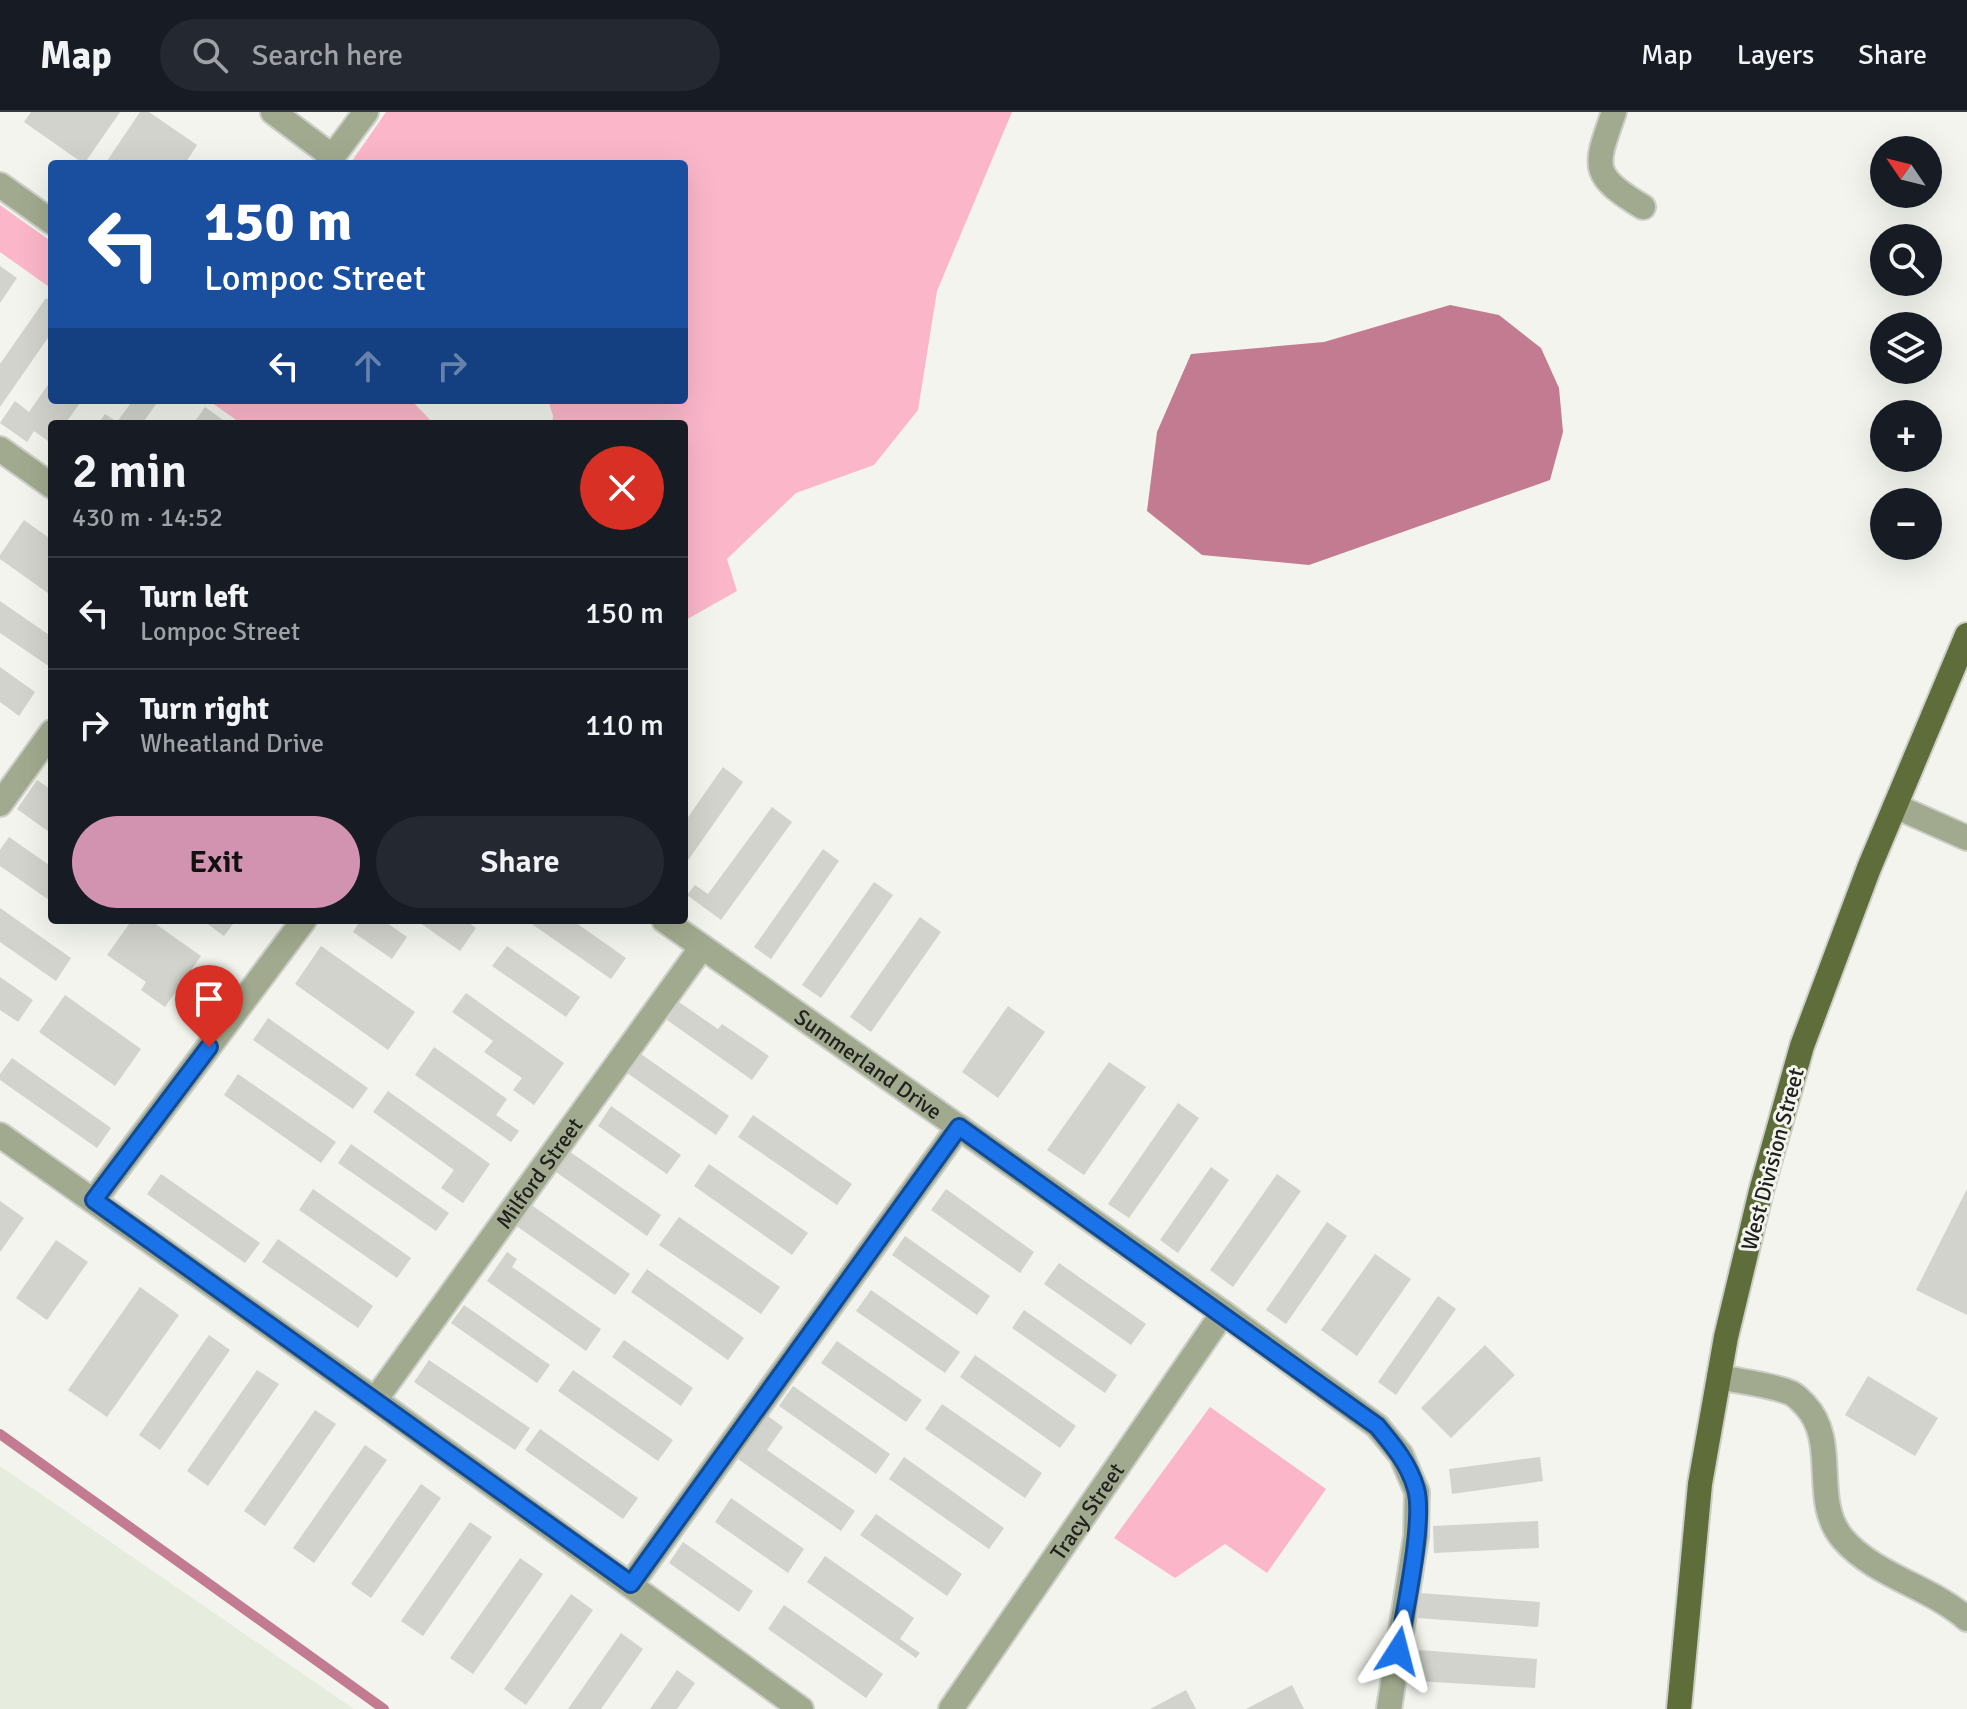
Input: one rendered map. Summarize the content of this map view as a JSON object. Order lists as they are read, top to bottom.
{
  "streets": {
    "main road": ["West Division Street"],
    "street": ["Summerland Drive", "Milford Street", "Tracy Street"]
  },
  "crossings": [
    ["Summerland Drive", "Milford Street"],
    ["Summerland Drive", "Tracy Street"]
  ],
  "north": "top left",
  "page": {
    "header": "Map",
    "search": "Search here",
    "nav": ["Map", "Layers", "Share"],
    "map_buttons": ["+", "−"],
    "turn": ["150 m", "Lompoc Street"],
    "heading": ["2 min", "430 m · 14:52"],
    "list": [
      {
        "name": "Turn left",
        "note": "Lompoc Street",
        "value": "150 m"
      },
      {
        "name": "Turn right",
        "note": "Wheatland Drive",
        "value": "110 m"
      }
    ],
    "buttons": ["Exit", "Share"]
  }
}
